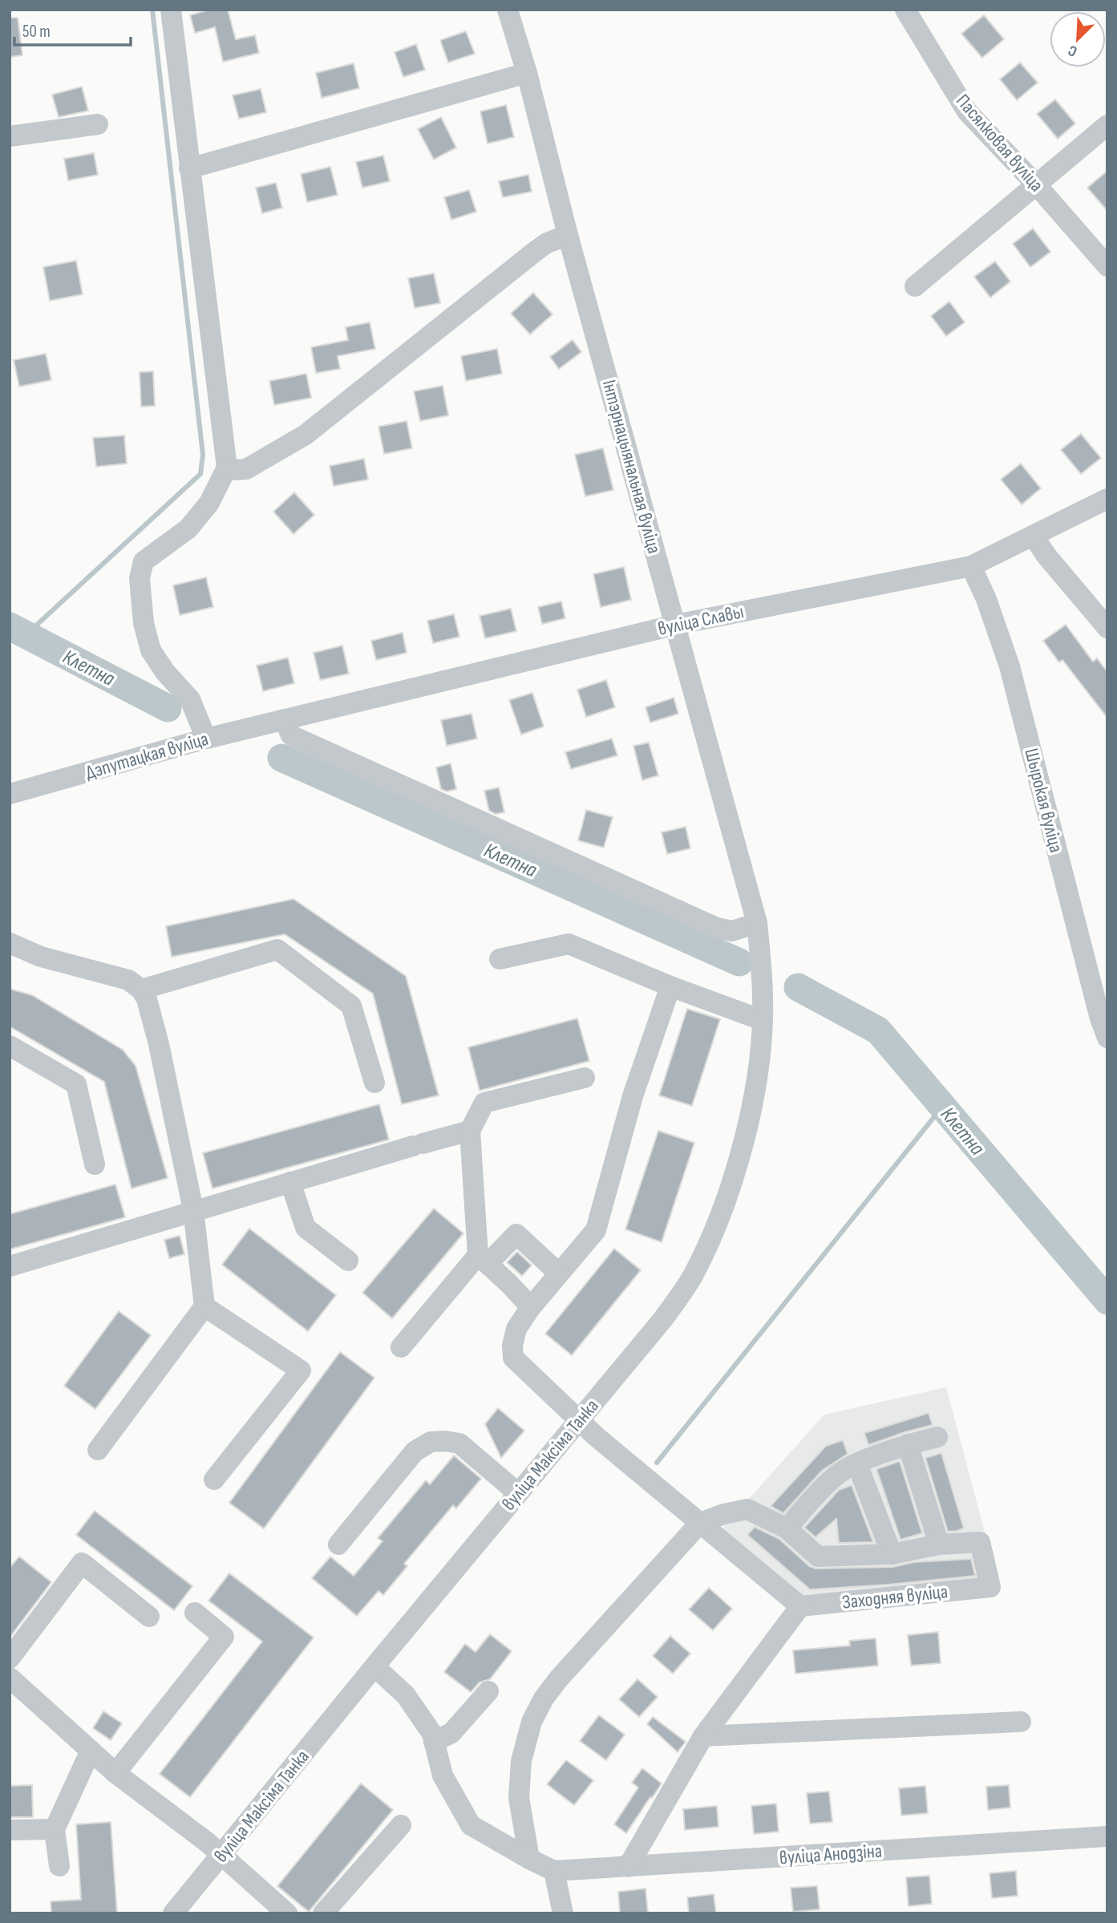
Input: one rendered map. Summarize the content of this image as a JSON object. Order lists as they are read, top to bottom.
{
  "streets": {
    "street": [
      "Пасялковая вуліца",
      "Інтэрнацыянальная вуліца",
      "вуліца Славы",
      "Дэпутацкая вуліца",
      "Шырокая вуліца",
      "вуліца Максіма Танка",
      "Заходняя вуліца",
      "вуліца Анодзіна"
    ]
  },
  "crossings": [
    ["Інтэрнацыянальная вуліца", "вуліца Славы"],
    ["Інтэрнацыянальная вуліца", "вуліца Максіма Танка"],
    ["вуліца Славы", "Дэпутацкая вуліца"],
    ["вуліца Славы", "Шырокая вуліца"]
  ],
  "water": ["Клетна"],
  "scale_bar": "50 m",
  "north": "bottom left"
}
